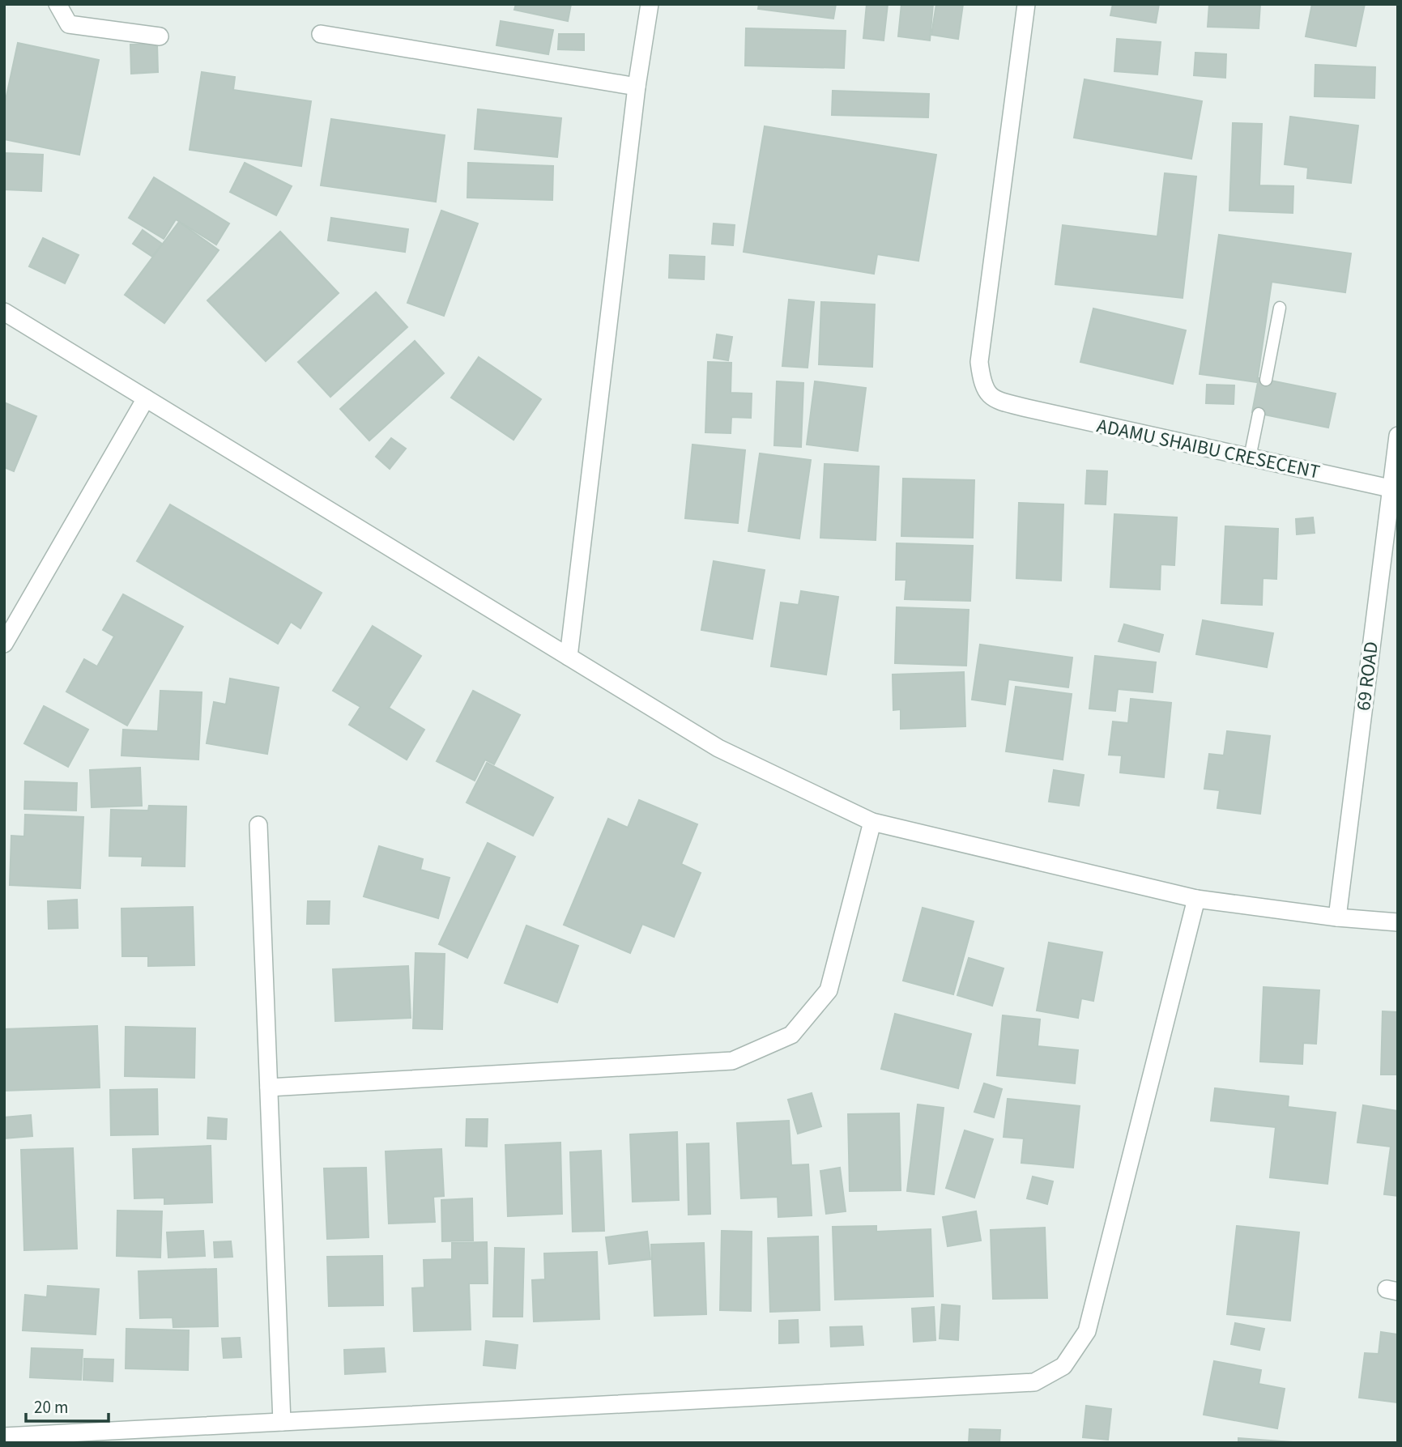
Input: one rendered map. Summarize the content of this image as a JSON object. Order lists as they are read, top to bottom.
{
  "streets": {
    "street": ["ADAMU SHAIBU CRESECENT", "69 ROAD"]
  },
  "crossings": [
    ["ADAMU SHAIBU CRESECENT", "69 ROAD"]
  ],
  "scale_bar": "20 m"
}
